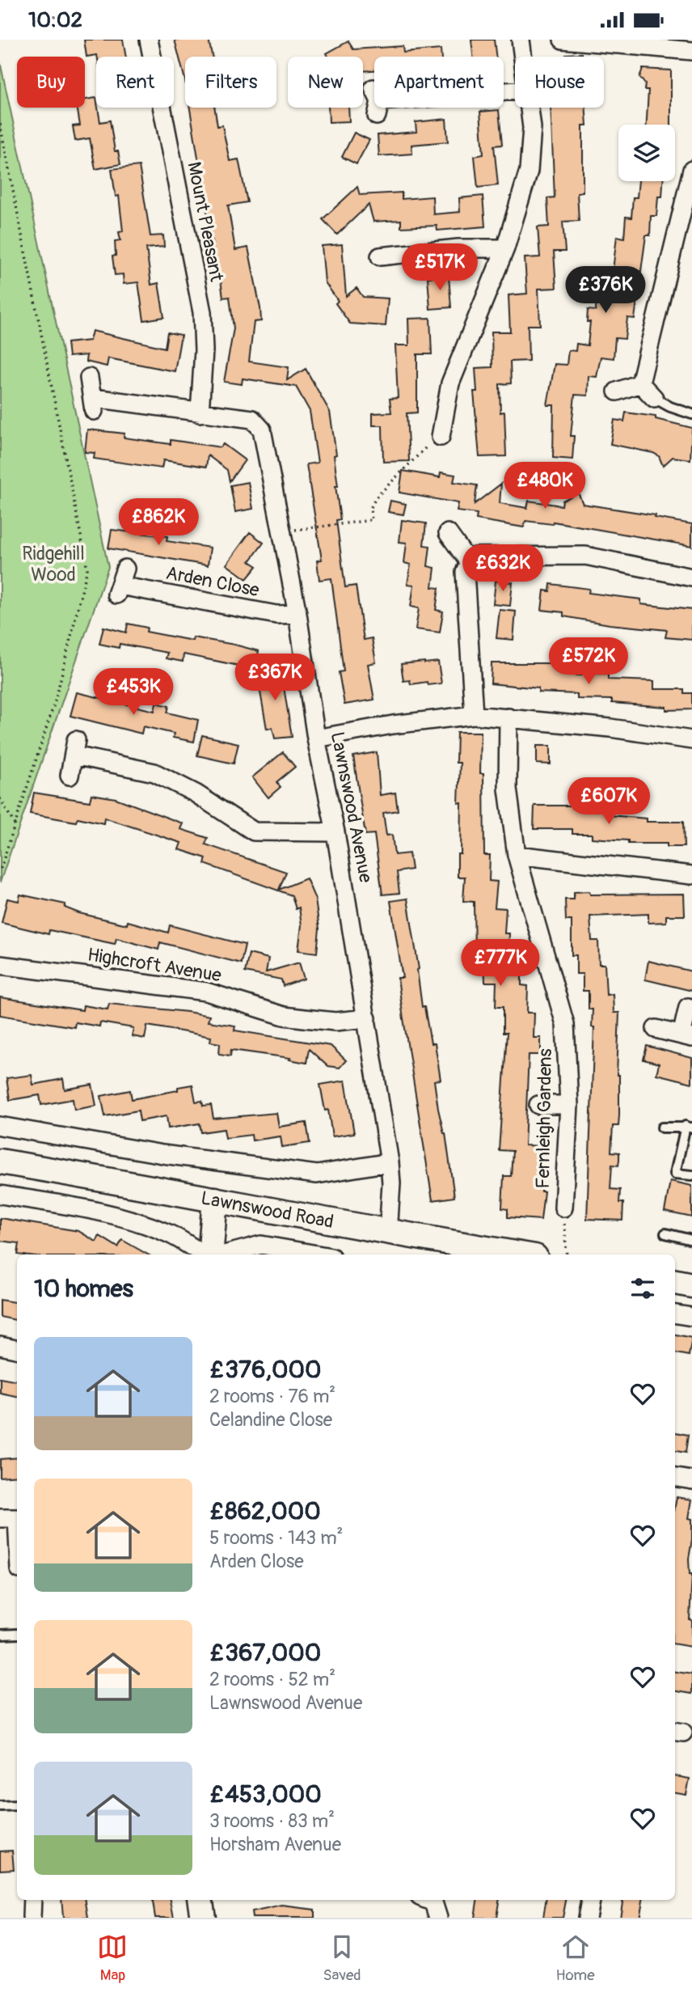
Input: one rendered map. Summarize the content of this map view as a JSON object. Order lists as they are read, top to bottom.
{
  "streets": {
    "street": [
      "Mount Pleasant",
      "Arden Close",
      "Lawnswood Avenue",
      "Highcroft Avenue",
      "Fernleigh Gardens",
      "Lawnswood Road"
    ]
  },
  "crossings": [
    ["Mount Pleasant", "Lawnswood Avenue"],
    ["Arden Close", "Lawnswood Avenue"],
    ["Lawnswood Avenue", "Highcroft Avenue"],
    ["Lawnswood Avenue", "Lawnswood Road"]
  ],
  "parks": ["Ridgehill Wood"],
  "page": {
    "status": "10:02",
    "chip": [
      "Buy",
      "Rent",
      "Filters",
      "New",
      "Apartment",
      "House"
    ],
    "price": [
      "£517K",
      "£376K",
      "£480K",
      "£862K",
      "£632K",
      "£572K",
      "£367K",
      "£453K",
      "£607K",
      "£777K"
    ],
    "heading": "10 homes",
    "list": [
      {
        "name": "£376,000",
        "note": "2 rooms · 76 m² · Celandine Close"
      },
      {
        "name": "£862,000",
        "note": "5 rooms · 143 m² · Arden Close"
      },
      {
        "name": "£367,000",
        "note": "2 rooms · 52 m² · Lawnswood Avenue"
      },
      {
        "name": "£453,000",
        "note": "3 rooms · 83 m² · Horsham Avenue"
      }
    ],
    "tabs": ["Map", "Saved", "Home"]
  }
}
